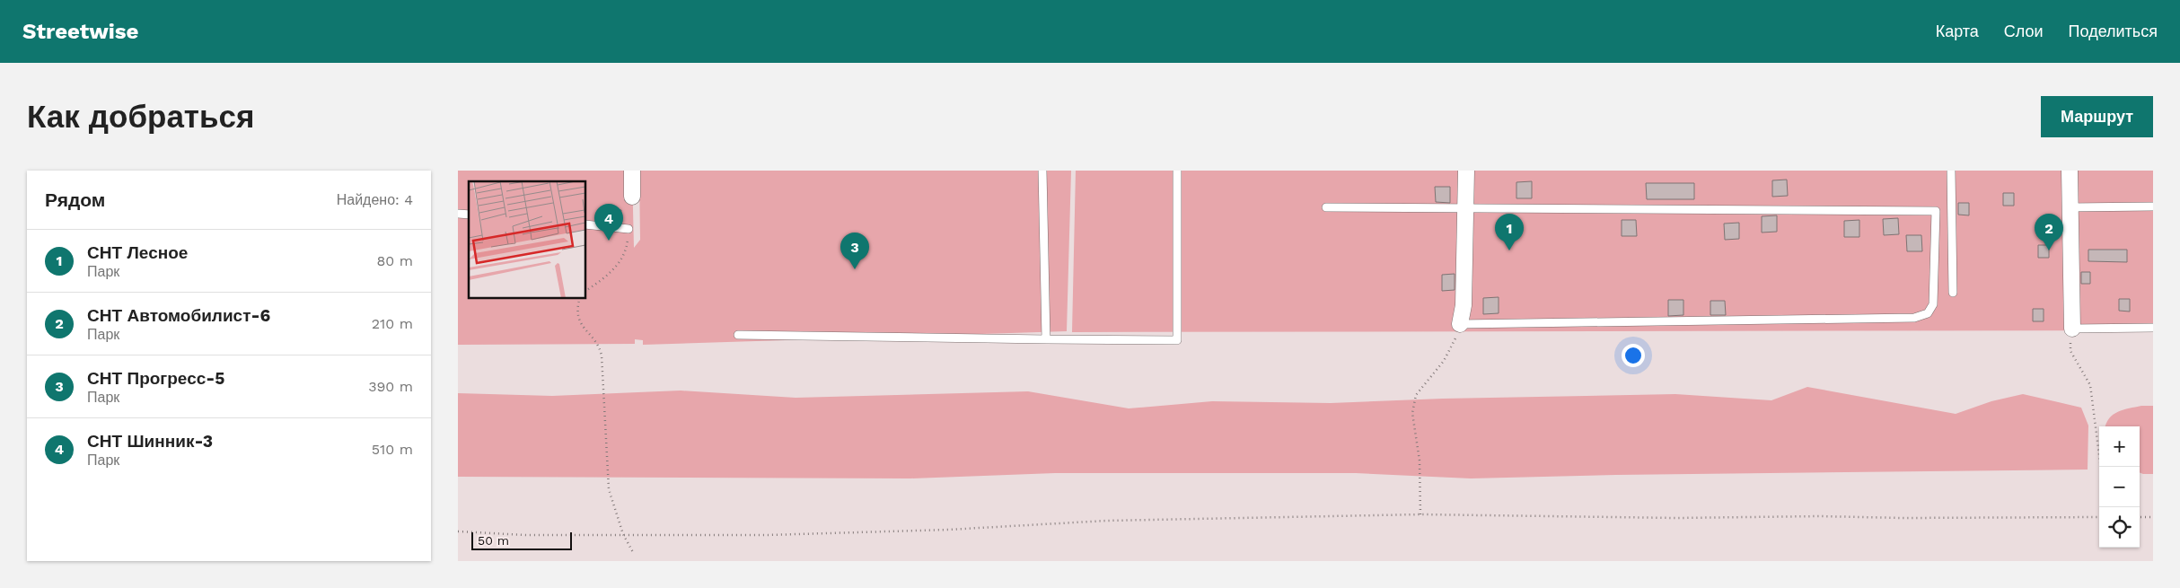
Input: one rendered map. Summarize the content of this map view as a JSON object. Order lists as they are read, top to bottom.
{
  "scale_bar": "50 m",
  "page": {
    "header": "Streetwise",
    "nav": ["Карта", "Слои", "Поделиться"],
    "buttons": "Маршрут",
    "title": "Как добраться",
    "heading": ["Рядом", "Найдено: 4"],
    "pins": [
      "4",
      "1",
      "2",
      "3"
    ],
    "list": [
      {
        "mark": "1",
        "name": "СНТ Лесное",
        "note": "Парк",
        "value": "80 m"
      },
      {
        "mark": "2",
        "name": "СНТ Автомобилист-6",
        "note": "Парк",
        "value": "210 m"
      },
      {
        "mark": "3",
        "name": "СНТ Прогресс-5",
        "note": "Парк",
        "value": "390 m"
      },
      {
        "mark": "4",
        "name": "СНТ Шинник-3",
        "note": "Парк",
        "value": "510 m"
      }
    ],
    "map_buttons": ["+", "−"],
    "scale": "50 m"
  }
}
